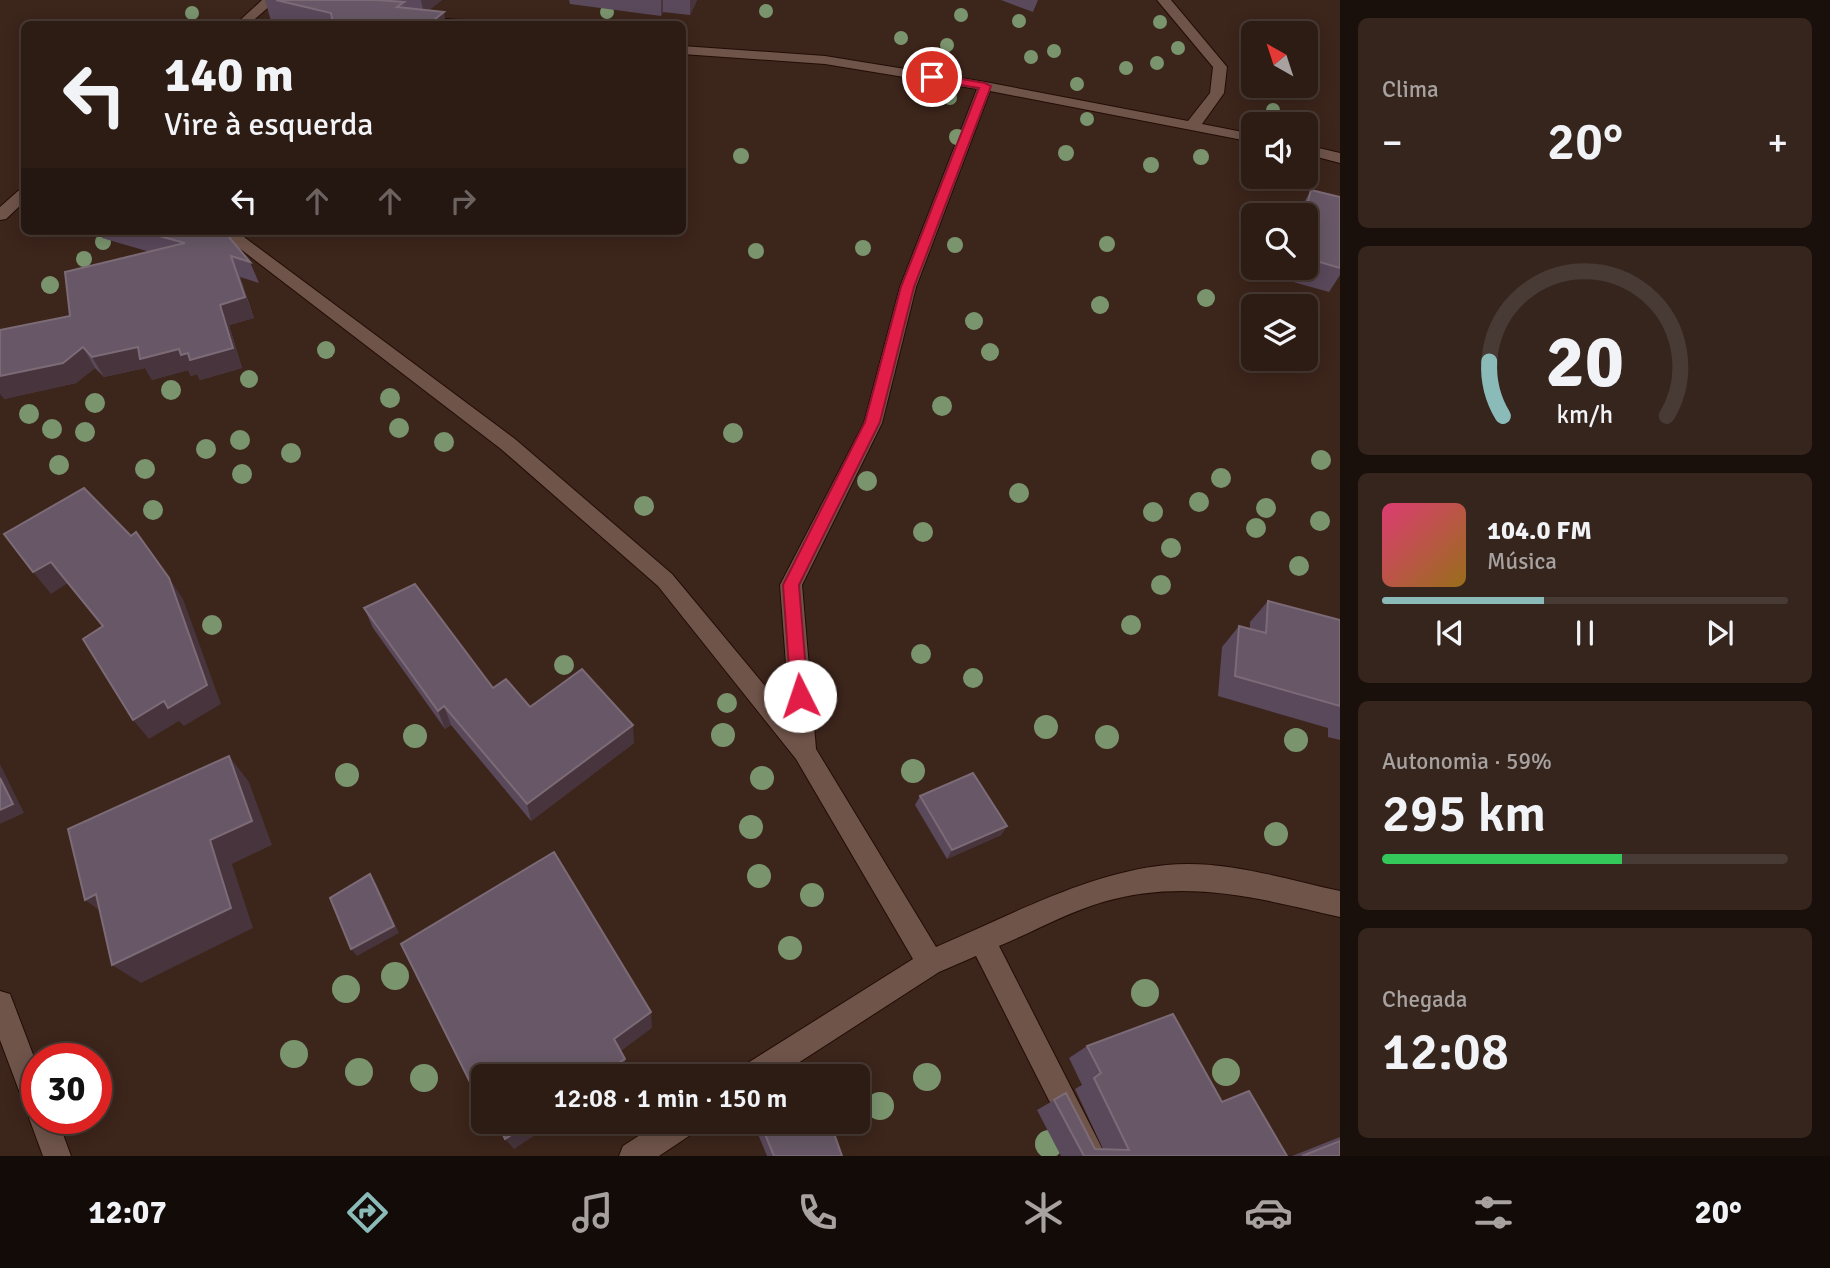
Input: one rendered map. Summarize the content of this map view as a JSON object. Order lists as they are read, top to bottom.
{
  "north": "top left",
  "page": {
    "tile": [
      "Clima",
      ["Autonomia · 59%", "295 km"],
      ["Chegada", "12:08"]
    ],
    "turn": ["140 m", "Vire à esquerda"],
    "heat": ["−", "20°", "+"],
    "song": ["104.0 FM", "Música"],
    "limit": "30",
    "trip": "12:08 · 1 min · 150 m",
    "tabs": ["12:07", "20°"],
    "gauge": ["20", "km/h"]
  }
}
